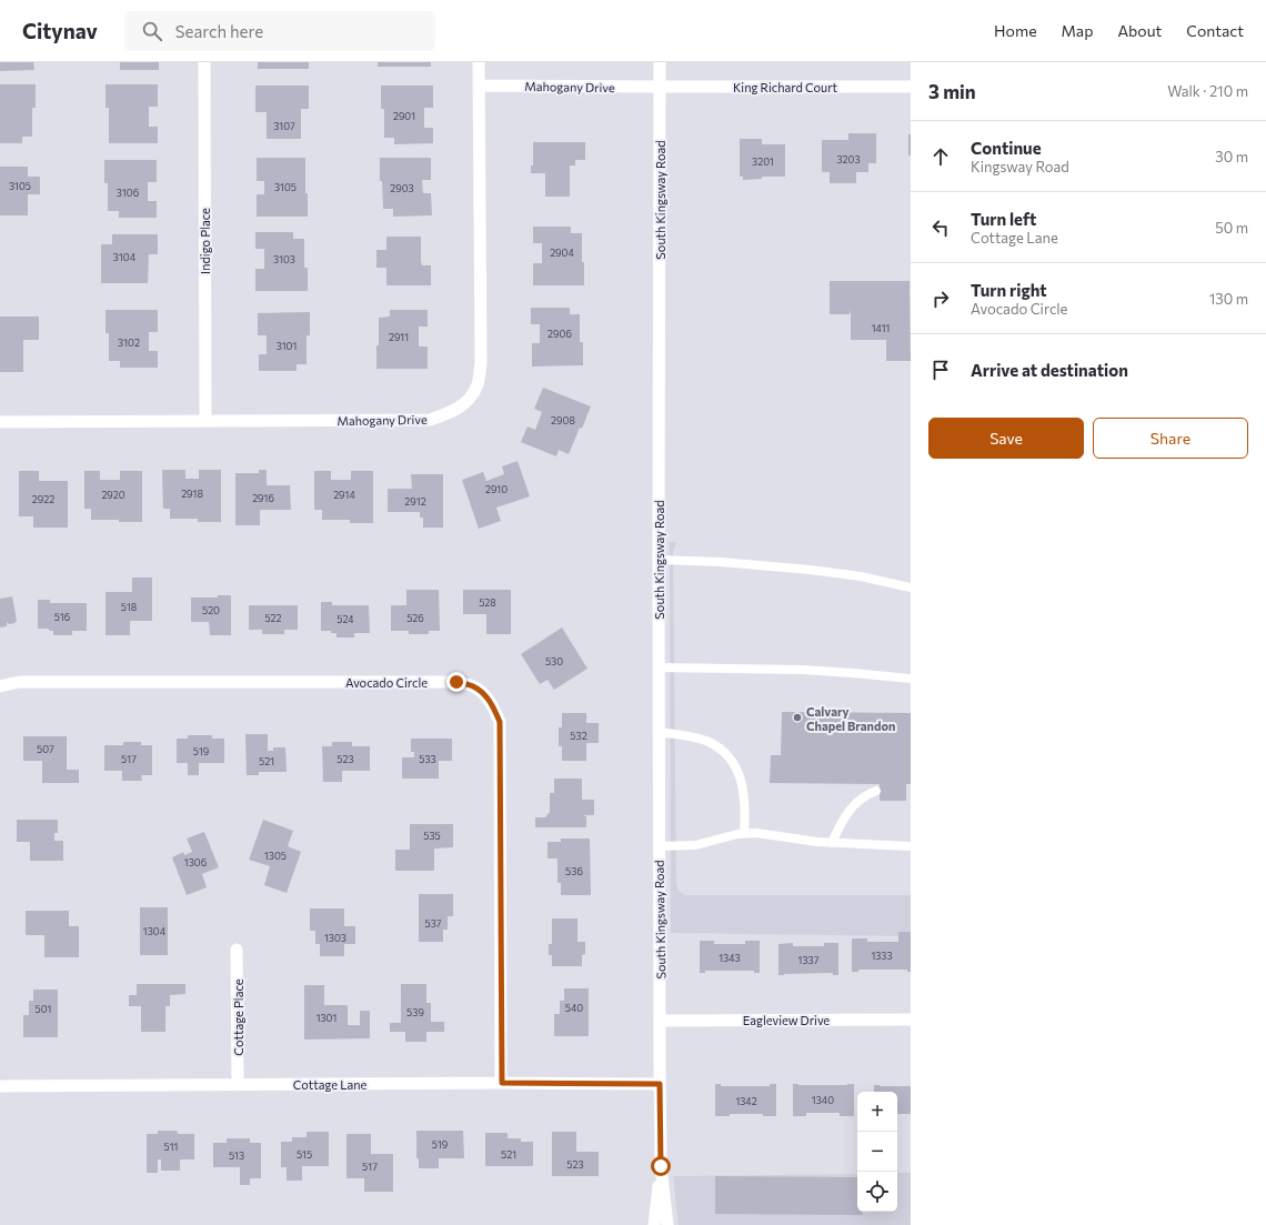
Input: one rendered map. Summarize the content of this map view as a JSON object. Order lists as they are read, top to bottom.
{
  "streets": {
    "street": [
      "Mahogany Drive",
      "King Richard Court",
      "South Kingsway Road",
      "Indigo Place",
      "Avocado Circle",
      "Cottage Place",
      "Eagleview Drive",
      "Cottage Lane"
    ]
  },
  "crossings": [
    ["Mahogany Drive", "King Richard Court"],
    ["Mahogany Drive", "South Kingsway Road"],
    ["Mahogany Drive", "Indigo Place"],
    ["King Richard Court", "South Kingsway Road"],
    ["South Kingsway Road", "Eagleview Drive"],
    ["South Kingsway Road", "Cottage Lane"],
    ["Avocado Circle", "Cottage Lane"],
    ["Cottage Place", "Cottage Lane"]
  ],
  "places": ["Calvary Chapel Brandon"],
  "house_numbers": [
    "2901",
    "3107",
    "3203",
    "3201",
    "3105",
    "3105",
    "2903",
    "3106",
    "2904",
    "3104",
    "3103",
    "1411",
    "2906",
    "2911",
    "3102",
    "3101",
    "2908",
    "2910",
    "2918",
    "2920",
    "2914",
    "2916",
    "2922",
    "2912",
    "528",
    "518",
    "520",
    "516",
    "522",
    "526",
    "524",
    "530",
    "532",
    "507",
    "519",
    "517",
    "523",
    "533",
    "521",
    "535",
    "1305",
    "1306",
    "536",
    "537",
    "1304",
    "1303",
    "1333",
    "1343",
    "1337",
    "540",
    "501",
    "539",
    "1301",
    "1340",
    "1342",
    "519",
    "511",
    "515",
    "521",
    "513",
    "523",
    "517"
  ],
  "page": {
    "header": "Citynav",
    "search": "Search here",
    "nav": [
      "Home",
      "Map",
      "About",
      "Contact"
    ],
    "heading": ["3 min", "Walk · 210 m"],
    "list": [
      ["Continue", "Kingsway Road", "30 m"],
      ["Turn left", "Cottage Lane", "50 m"],
      ["Turn right", "Avocado Circle", "130 m"],
      "Arrive at destination"
    ],
    "buttons": ["Save", "Share"],
    "map_buttons": ["+", "−"]
  }
}
